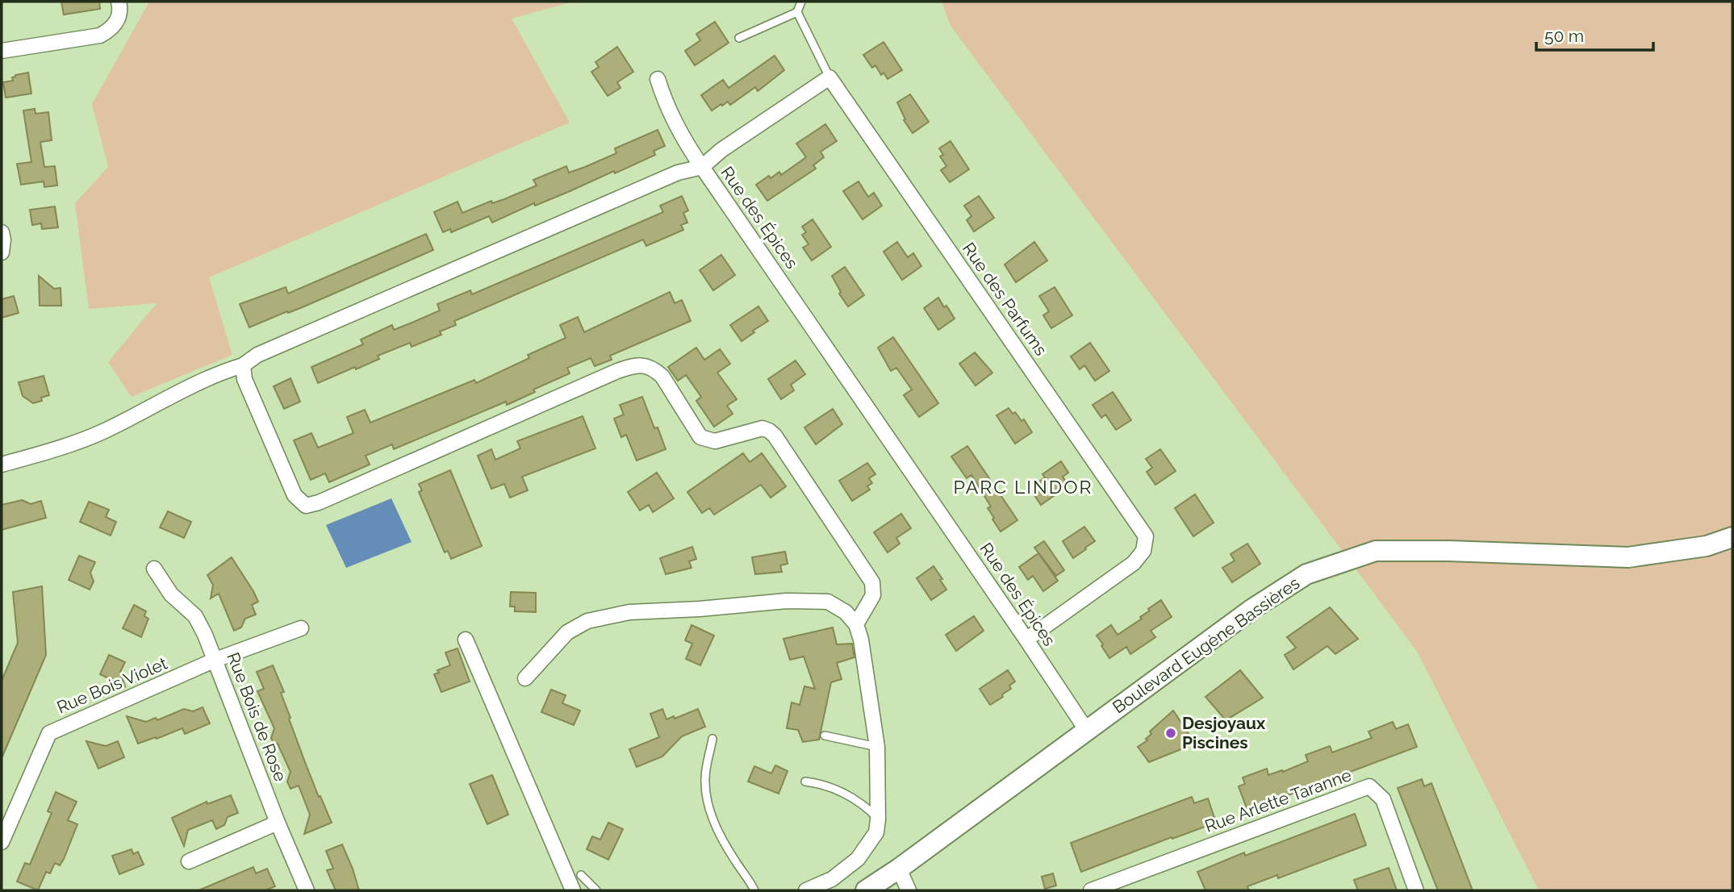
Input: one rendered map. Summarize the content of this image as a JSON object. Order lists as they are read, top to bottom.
{
  "streets": {
    "street": [
      "Rue des Épices",
      "Rue des Parfums",
      "Boulevard Eugène Bassières",
      "Rue Bois Violet",
      "Rue Bois de Rose",
      "Rue Arlette Taranne"
    ]
  },
  "crossings": [
    ["Rue des Épices", "Rue des Parfums"],
    ["Rue des Épices", "Boulevard Eugène Bassières"],
    ["Rue Bois Violet", "Rue Bois de Rose"]
  ],
  "districts": ["PARC LINDOR"],
  "places": ["Desjoyaux Piscines"],
  "scale_bar": "50 m"
}
